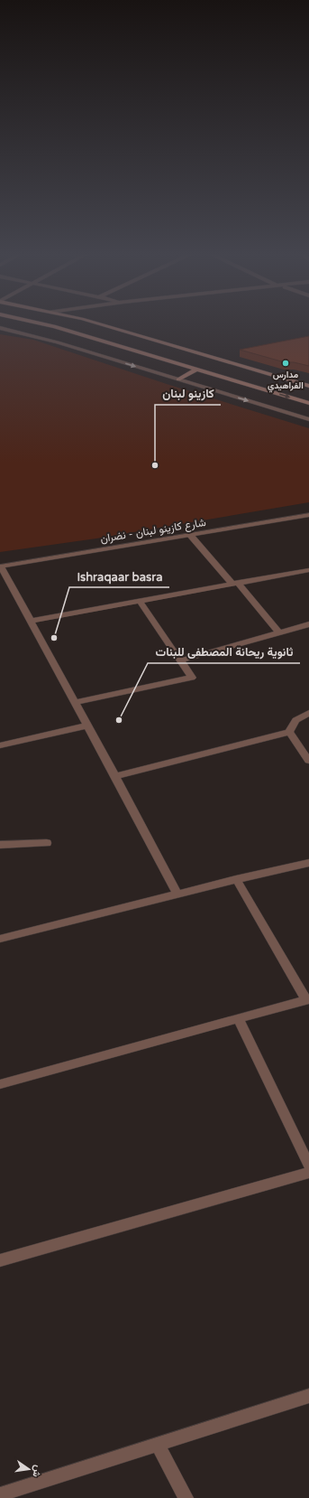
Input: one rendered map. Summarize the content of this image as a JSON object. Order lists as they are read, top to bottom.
{
  "streets": {
    "street": ["شارع كازينو لبنان - نضران"]
  },
  "places": [
    "مدارس الفراهيدي",
    "كازينو لبنان",
    "Ishraqaar basra",
    "ثانوية ريحانة المصطفى للبنات"
  ],
  "north": "right"
}
